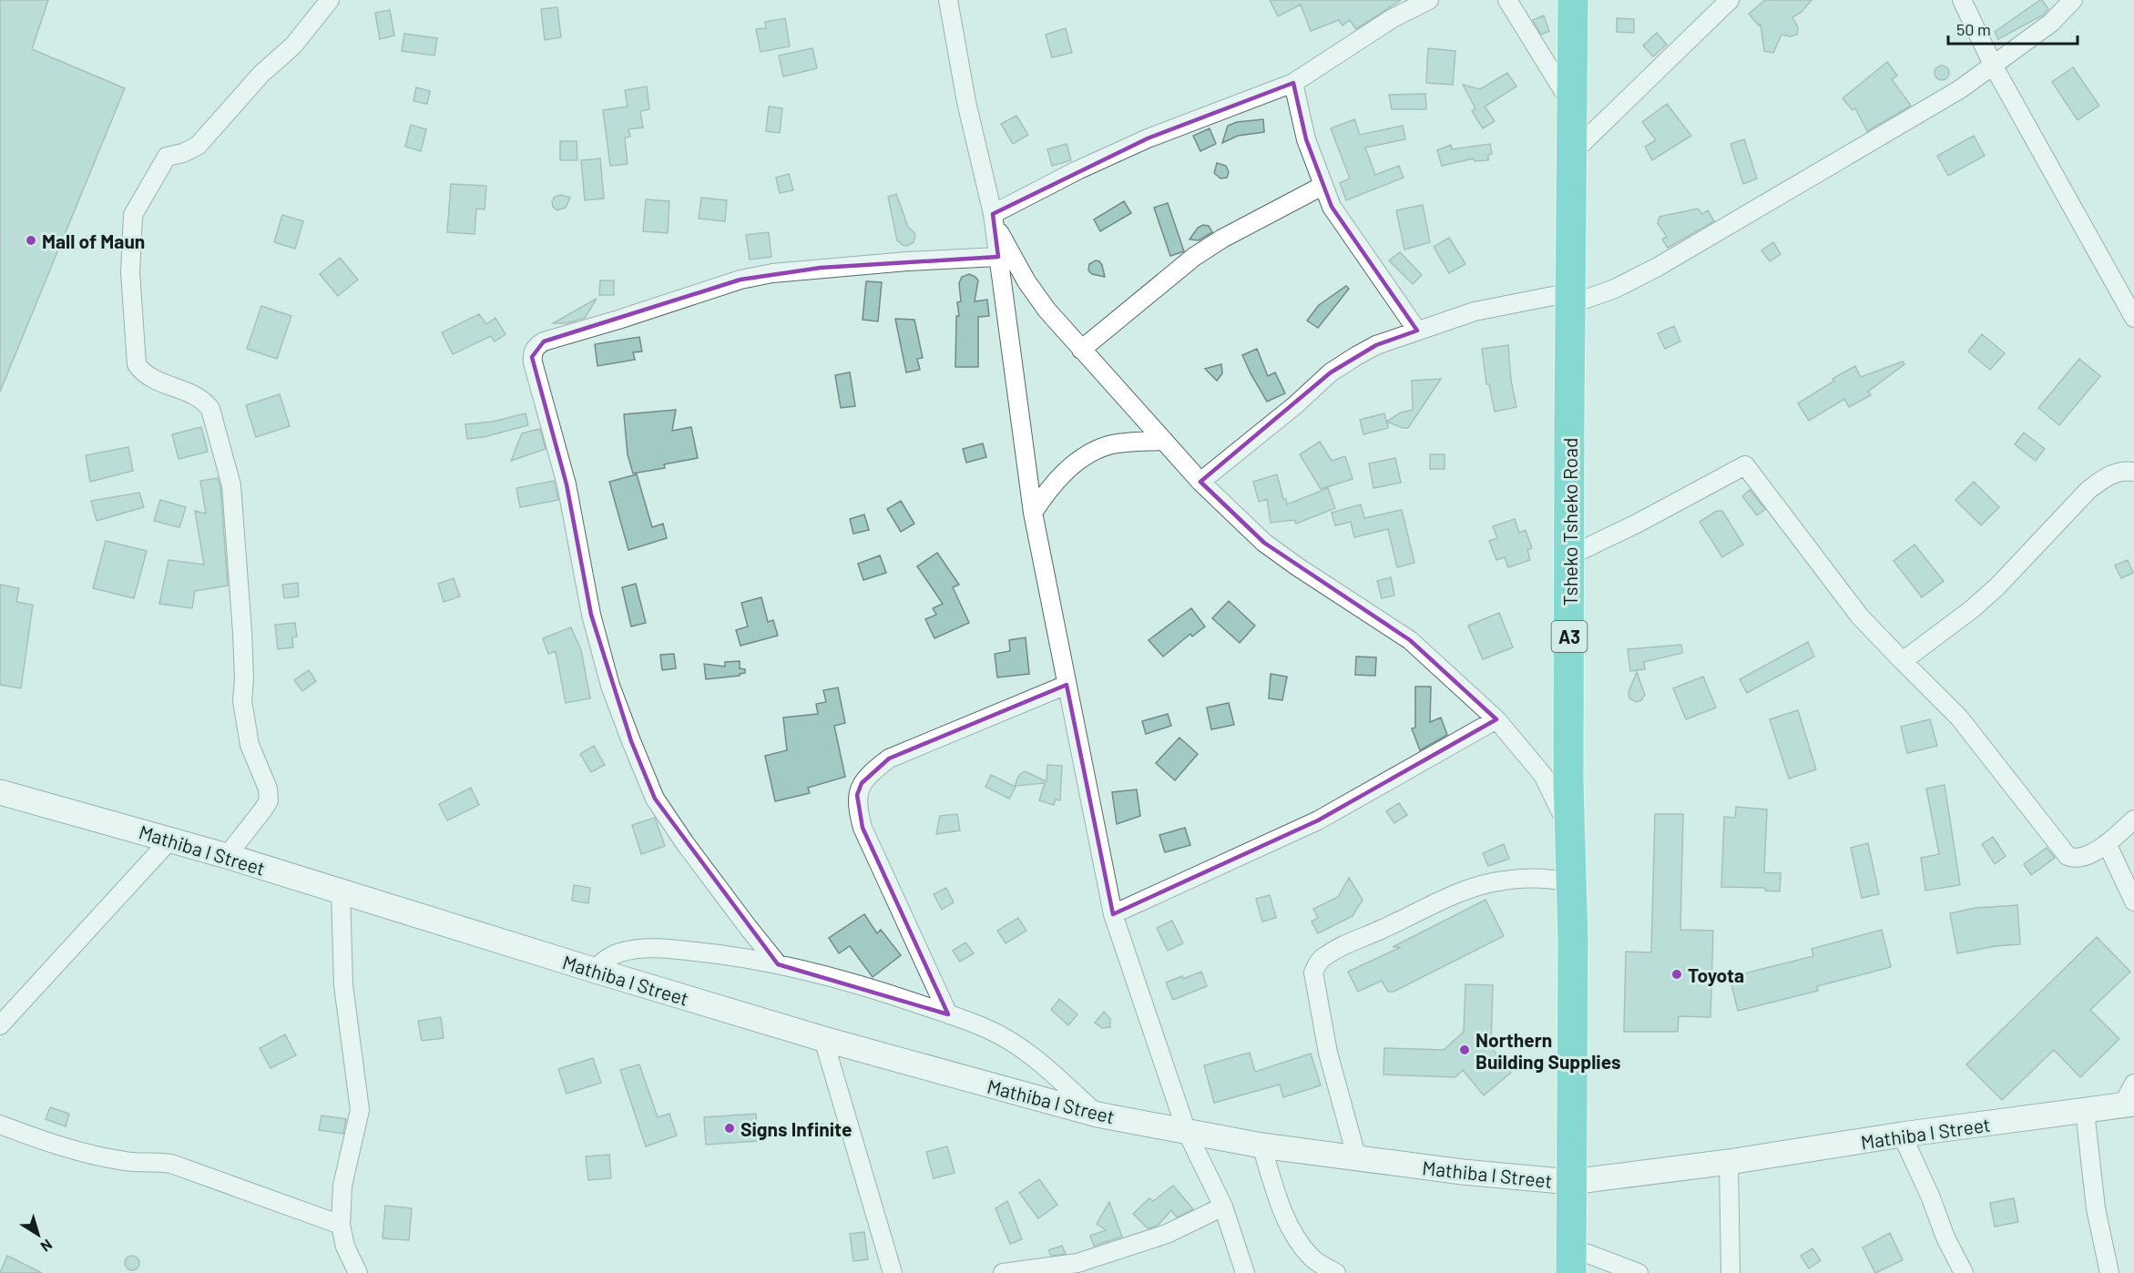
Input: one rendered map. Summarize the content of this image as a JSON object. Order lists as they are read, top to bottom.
{
  "streets": {
    "highway": ["Tsheko Tsheko Road", "A3"],
    "street": ["Mathiba I Street"]
  },
  "crossings": [
    ["Tsheko Tsheko Road", "Mathiba I Street"]
  ],
  "places": [
    "Mall of Maun",
    "Toyota",
    "Northern Building Supplies",
    "Signs Infinite"
  ],
  "scale_bar": "50 m",
  "north": "bottom right"
}
